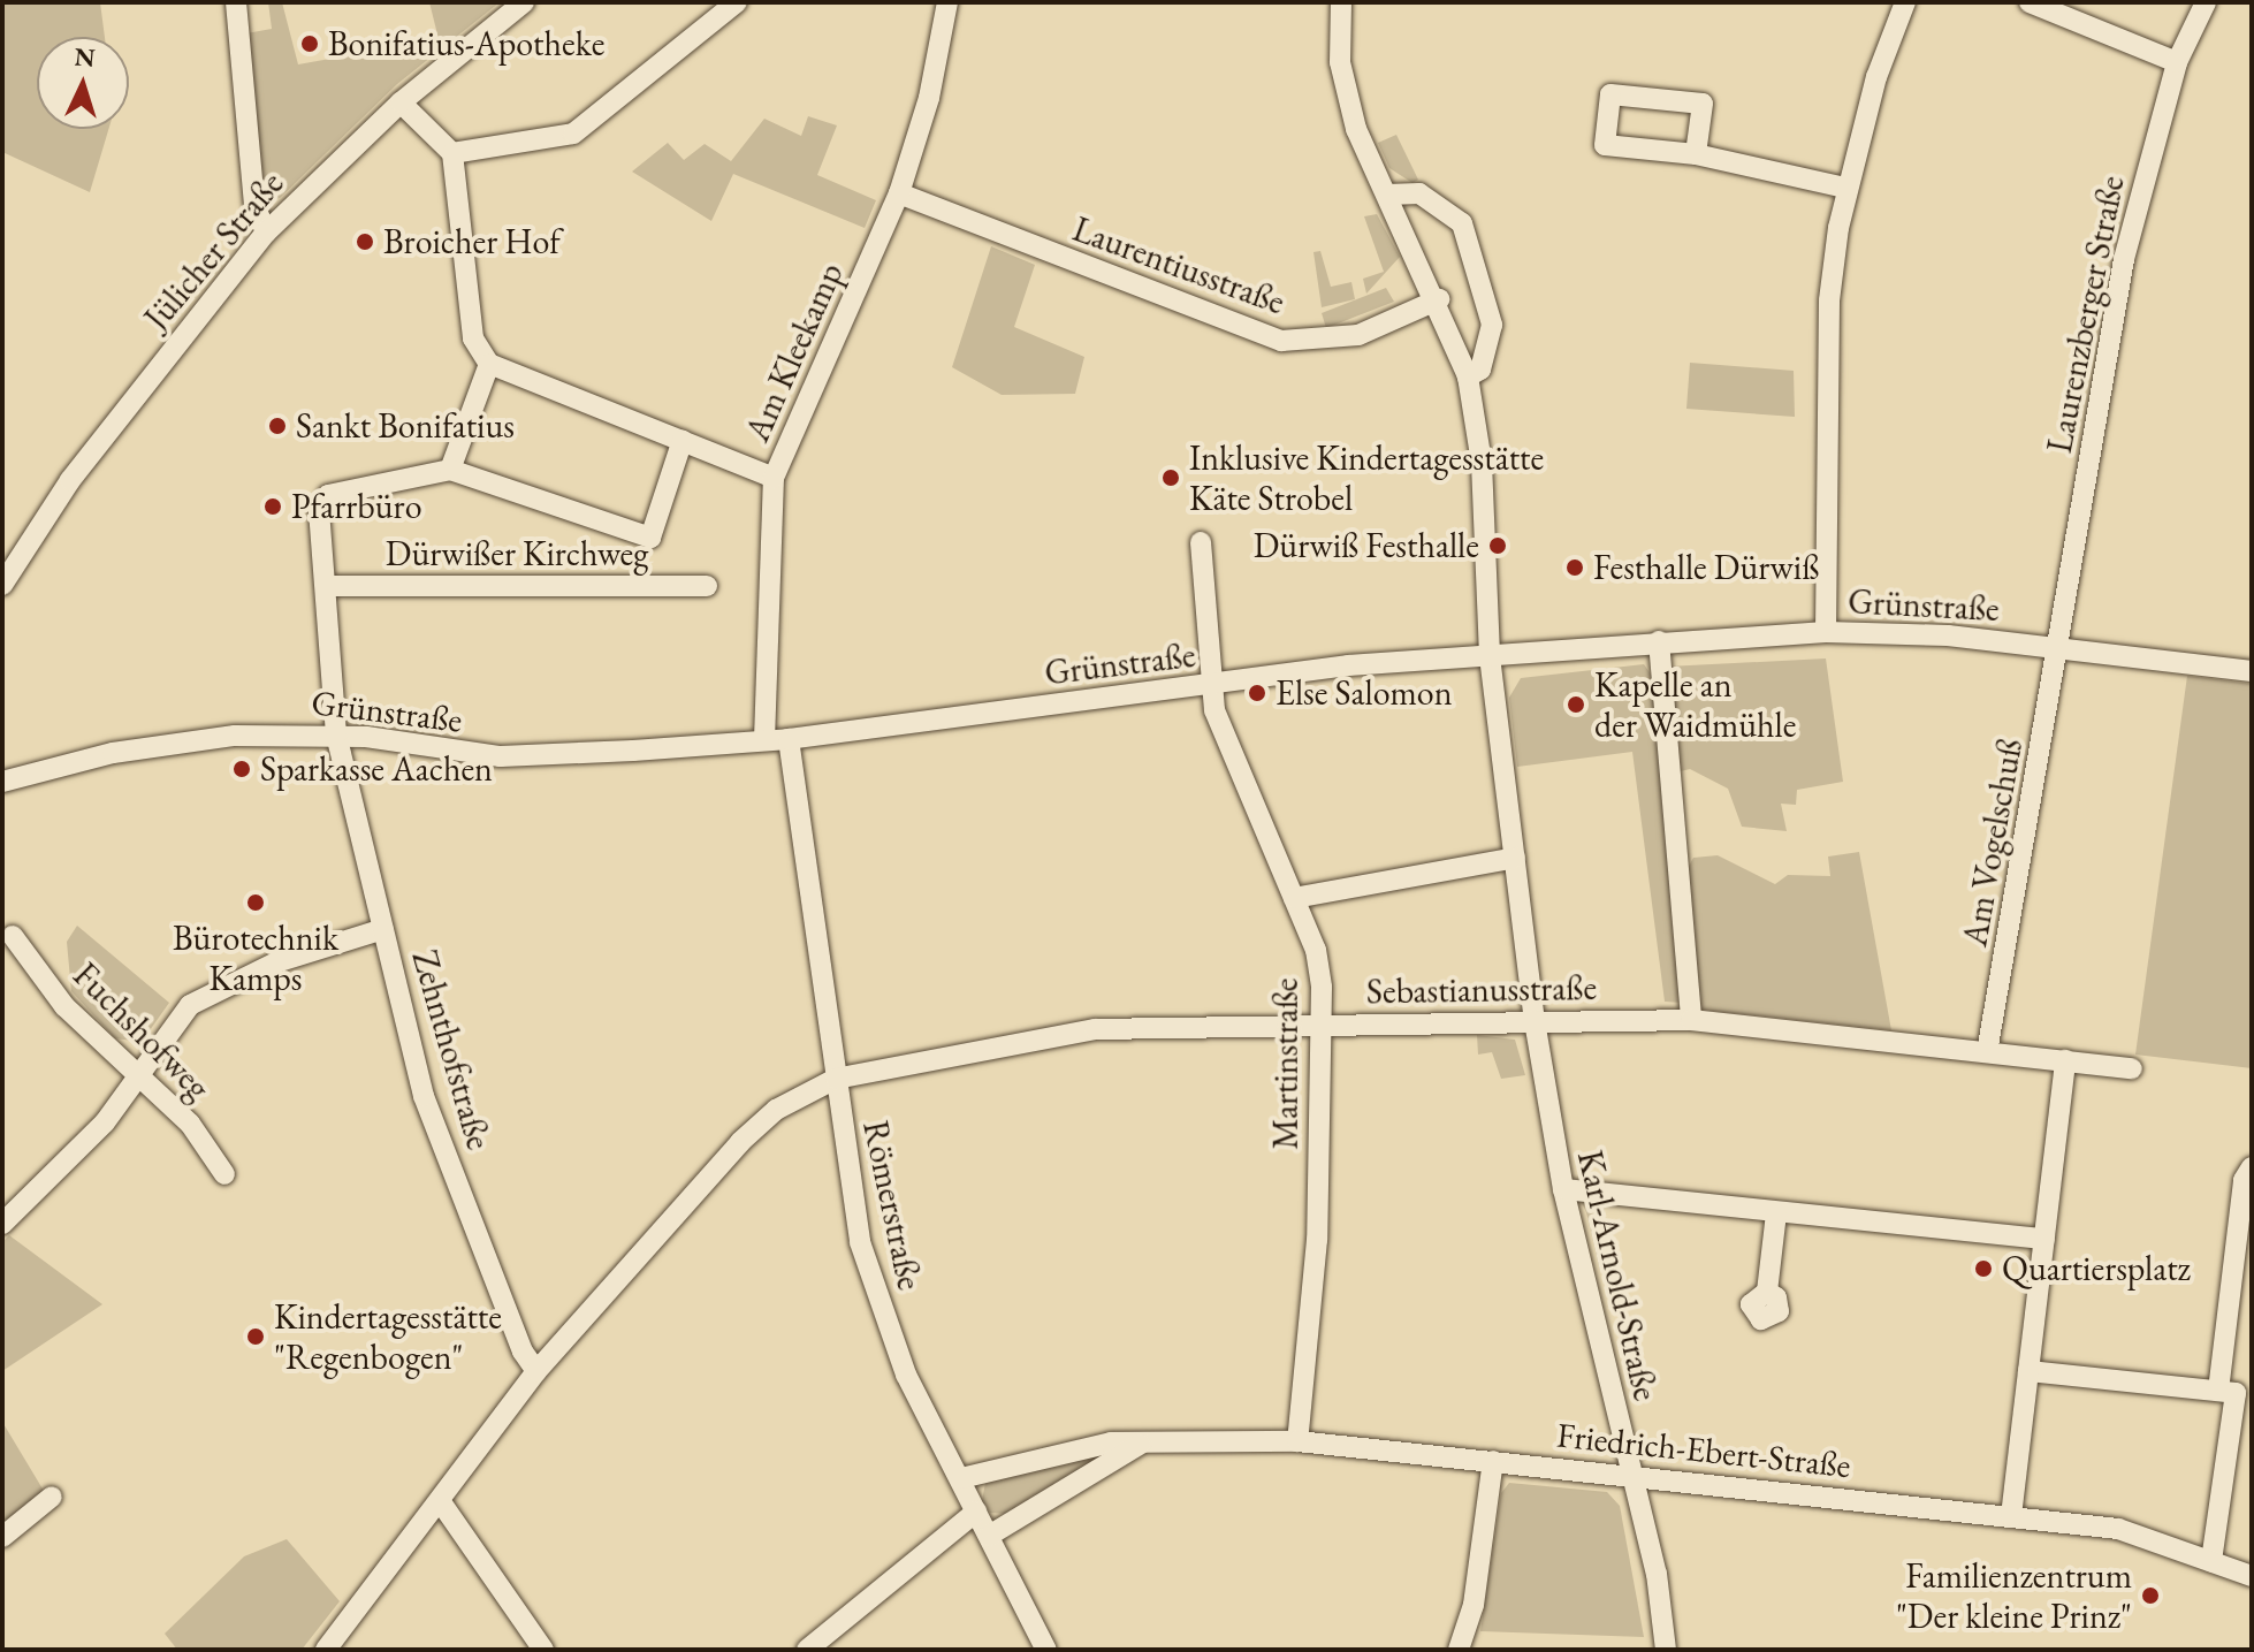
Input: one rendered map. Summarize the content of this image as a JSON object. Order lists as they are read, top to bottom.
{
  "streets": {
    "street": [
      "Jülicher Straße",
      "Laurentiusstraße",
      "Laurenzberger Straße",
      "Am Kleekamp",
      "Dürwißer Kirchweg",
      "Grünstraße",
      "Am Vogelschuß",
      "Sebastianusstraße",
      "Fuchshofweg",
      "Zehnthofstraße",
      "Martinstraße",
      "Römerstraße",
      "Karl-Arnold-Straße",
      "Friedrich-Ebert-Straße"
    ]
  },
  "crossings": [
    ["Laurentiusstraße", "Am Kleekamp"],
    ["Laurentiusstraße", "Karl-Arnold-Straße"],
    ["Laurenzberger Straße", "Grünstraße"],
    ["Laurenzberger Straße", "Am Vogelschuß"],
    ["Am Kleekamp", "Grünstraße"],
    ["Dürwißer Kirchweg", "Grünstraße"],
    ["Dürwißer Kirchweg", "Zehnthofstraße"],
    ["Grünstraße", "Am Vogelschuß"],
    ["Grünstraße", "Zehnthofstraße"],
    ["Grünstraße", "Martinstraße"],
    ["Grünstraße", "Römerstraße"],
    ["Grünstraße", "Karl-Arnold-Straße"],
    ["Am Vogelschuß", "Sebastianusstraße"],
    ["Sebastianusstraße", "Zehnthofstraße"],
    ["Sebastianusstraße", "Martinstraße"],
    ["Sebastianusstraße", "Römerstraße"],
    ["Sebastianusstraße", "Karl-Arnold-Straße"],
    ["Martinstraße", "Friedrich-Ebert-Straße"],
    ["Römerstraße", "Friedrich-Ebert-Straße"],
    ["Karl-Arnold-Straße", "Friedrich-Ebert-Straße"]
  ],
  "places": [
    "Bonifatius-Apotheke",
    "Broicher Hof",
    "Sankt Bonifatius",
    "Inklusive Kindertagesstätte Käte Strobel",
    "Pfarrbüro",
    "Dürwiß Festhalle",
    "Festhalle Dürwiß",
    "Else Salomon",
    "Kapelle an der Waidmühle",
    "Sparkasse Aachen",
    "Bürotechnik Kamps",
    "Quartiersplatz",
    "Kindertagesstätte \"Regenbogen\"",
    "Familienzentrum \"Der kleine Prinz\""
  ],
  "north": "top"
}
